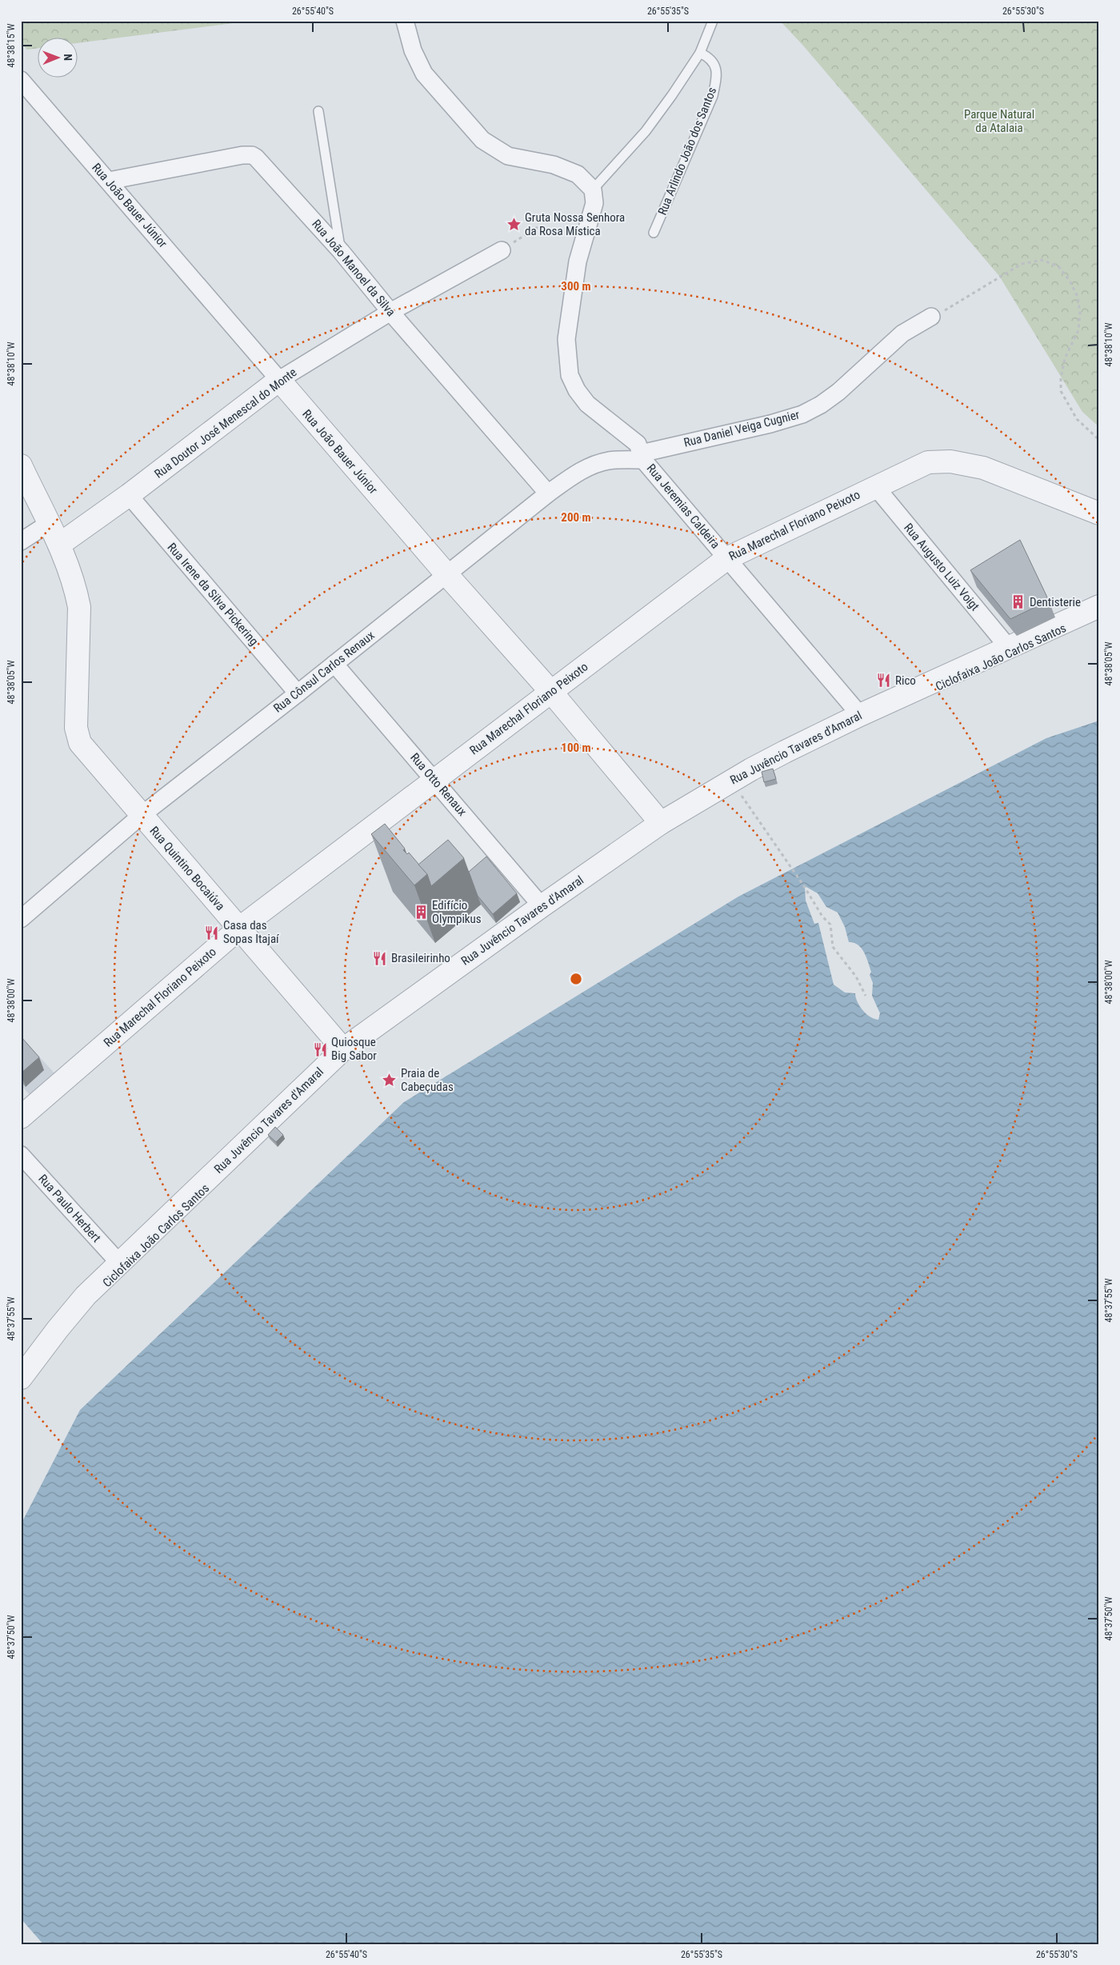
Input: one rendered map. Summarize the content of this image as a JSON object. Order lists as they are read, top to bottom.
{
  "streets": {
    "street": [
      "Rua João Bauer Júnior",
      "Rua João Manoel da Silva",
      "Rua Doutor José Menescal do Monte",
      "Rua Daniel Veiga Cugnier",
      "Rua Jeremias Caldeira",
      "Rua Marechal Floriano Peixoto",
      "Rua Augusto Luiz Voigt",
      "Rua Irene da Silva Pickering",
      "Rua Cônsul Carlos Renaux",
      "Rua Juvêncio Tavares d'Amaral",
      "Rua Otto Renaux",
      "Rua Quintino Bocaiúva",
      "Rua Paulo Herbert"
    ],
    "lane": ["Rua Arlindo João dos Santos"]
  },
  "crossings": [
    ["Rua João Bauer Júnior", "Rua João Manoel da Silva"],
    ["Rua João Bauer Júnior", "Rua Doutor José Menescal do Monte"],
    ["Rua João Bauer Júnior", "Rua Marechal Floriano Peixoto"],
    ["Rua João Bauer Júnior", "Rua Cônsul Carlos Renaux"],
    ["Rua João Bauer Júnior", "Rua Juvêncio Tavares d'Amaral"],
    ["Rua João Manoel da Silva", "Rua Doutor José Menescal do Monte"],
    ["Rua João Manoel da Silva", "Rua Cônsul Carlos Renaux"],
    ["Rua Doutor José Menescal do Monte", "Rua Irene da Silva Pickering"],
    ["Rua Doutor José Menescal do Monte", "Rua Quintino Bocaiúva"],
    ["Rua Daniel Veiga Cugnier", "Rua Jeremias Caldeira"],
    ["Rua Daniel Veiga Cugnier", "Rua Cônsul Carlos Renaux"],
    ["Rua Jeremias Caldeira", "Rua Marechal Floriano Peixoto"],
    ["Rua Jeremias Caldeira", "Rua Cônsul Carlos Renaux"],
    ["Rua Jeremias Caldeira", "Rua Juvêncio Tavares d'Amaral"],
    ["Rua Marechal Floriano Peixoto", "Rua Augusto Luiz Voigt"],
    ["Rua Marechal Floriano Peixoto", "Rua Otto Renaux"],
    ["Rua Marechal Floriano Peixoto", "Rua Quintino Bocaiúva"],
    ["Rua Augusto Luiz Voigt", "Rua Juvêncio Tavares d'Amaral"],
    ["Rua Irene da Silva Pickering", "Rua Cônsul Carlos Renaux"],
    ["Rua Cônsul Carlos Renaux", "Rua Otto Renaux"],
    ["Rua Cônsul Carlos Renaux", "Rua Quintino Bocaiúva"],
    ["Rua Juvêncio Tavares d'Amaral", "Rua Otto Renaux"],
    ["Rua Juvêncio Tavares d'Amaral", "Rua Quintino Bocaiúva"],
    ["Rua Juvêncio Tavares d'Amaral", "Rua Paulo Herbert"]
  ],
  "parks": ["Parque Natural da Atalaia"],
  "places": {
    "place": ["Gruta Nossa Senhora da Rosa Mística", "Praia de Cabeçudas"],
    "building": ["Dentisterie", "Edifício Olympikus"],
    "restaurant": [
      "Rico",
      "Casa das Sopas Itajaí",
      "Brasileirinho",
      "Quiosque Big Sabor"
    ]
  },
  "north": "right",
  "coordinates": [
    "26°55'40\"S",
    "26°55'35\"S",
    "26°55'30\"S",
    "48°38'15\"W",
    "48°38'10\"W",
    "48°38'05\"W",
    "48°38'00\"W",
    "48°37'55\"W",
    "48°37'50\"W"
  ],
  "rings": ["300 m", "200 m", "100 m"]
}
